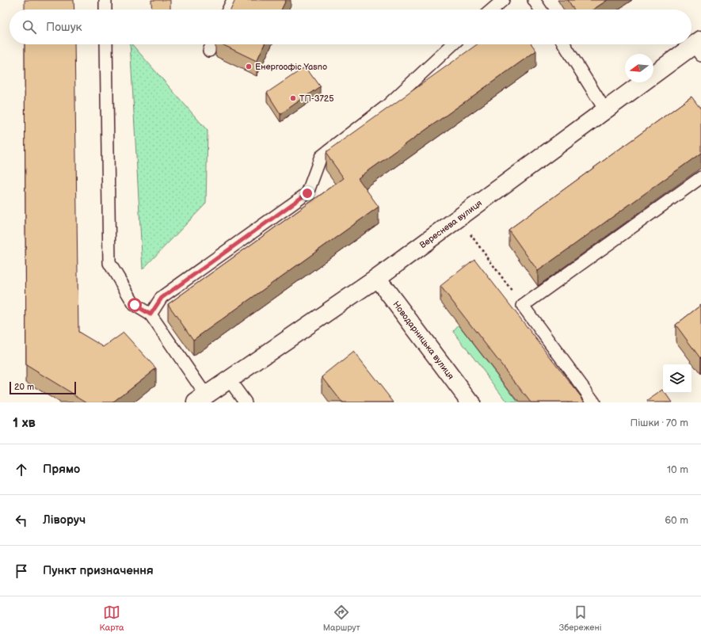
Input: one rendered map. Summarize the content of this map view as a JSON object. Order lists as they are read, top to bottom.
{
  "streets": {
    "street": ["Вереснева вулиця", "Новодарницька вулиця"]
  },
  "crossings": [
    ["Вереснева вулиця", "Новодарницька вулиця"]
  ],
  "places": ["Енергоофіс Yasno", "ТП-3725"],
  "scale_bar": "20 m",
  "north": "left",
  "page": {
    "search": "Пошук",
    "scale": "20 m",
    "heading": ["1 хв", "Пішки · 70 m"],
    "list": [
      ["Прямо", "10 m"],
      ["Ліворуч", "60 m"],
      "Пункт призначення"
    ],
    "nav": ["Карта", "Маршрут", "Збережені"]
  }
}
